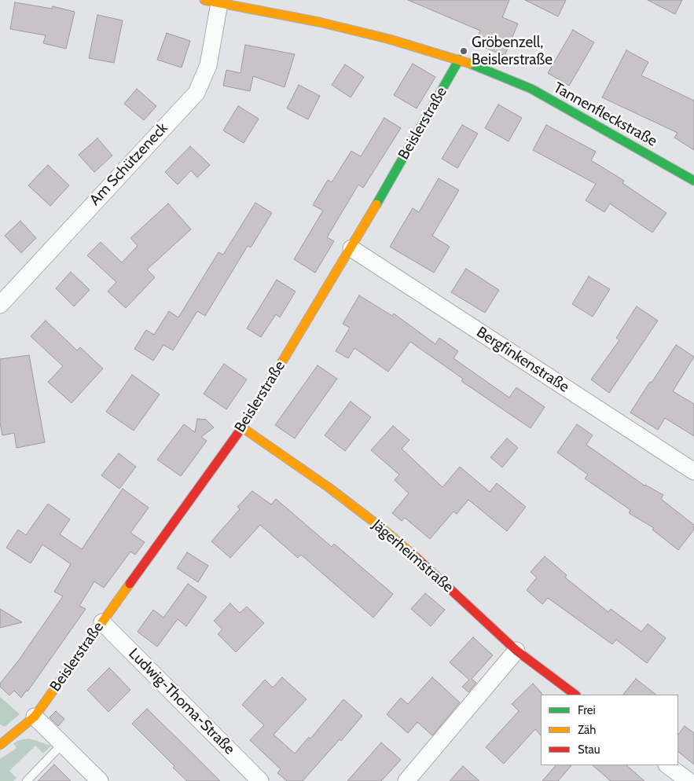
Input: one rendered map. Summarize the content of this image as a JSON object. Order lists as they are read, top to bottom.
{
  "streets": {
    "street": [
      "Tannenfleckstraße",
      "Beislerstraße",
      "Am Schützeneck",
      "Bergfinkenstraße",
      "Jägerheimstraße",
      "Ludwig-Thoma-Straße"
    ]
  },
  "crossings": [
    ["Tannenfleckstraße", "Beislerstraße"],
    ["Tannenfleckstraße", "Am Schützeneck"],
    ["Beislerstraße", "Bergfinkenstraße"],
    ["Beislerstraße", "Jägerheimstraße"],
    ["Beislerstraße", "Ludwig-Thoma-Straße"]
  ],
  "places": ["Gröbenzell, Beislerstraße"],
  "legend": ["Frei", "Zäh", "Stau"]
}
